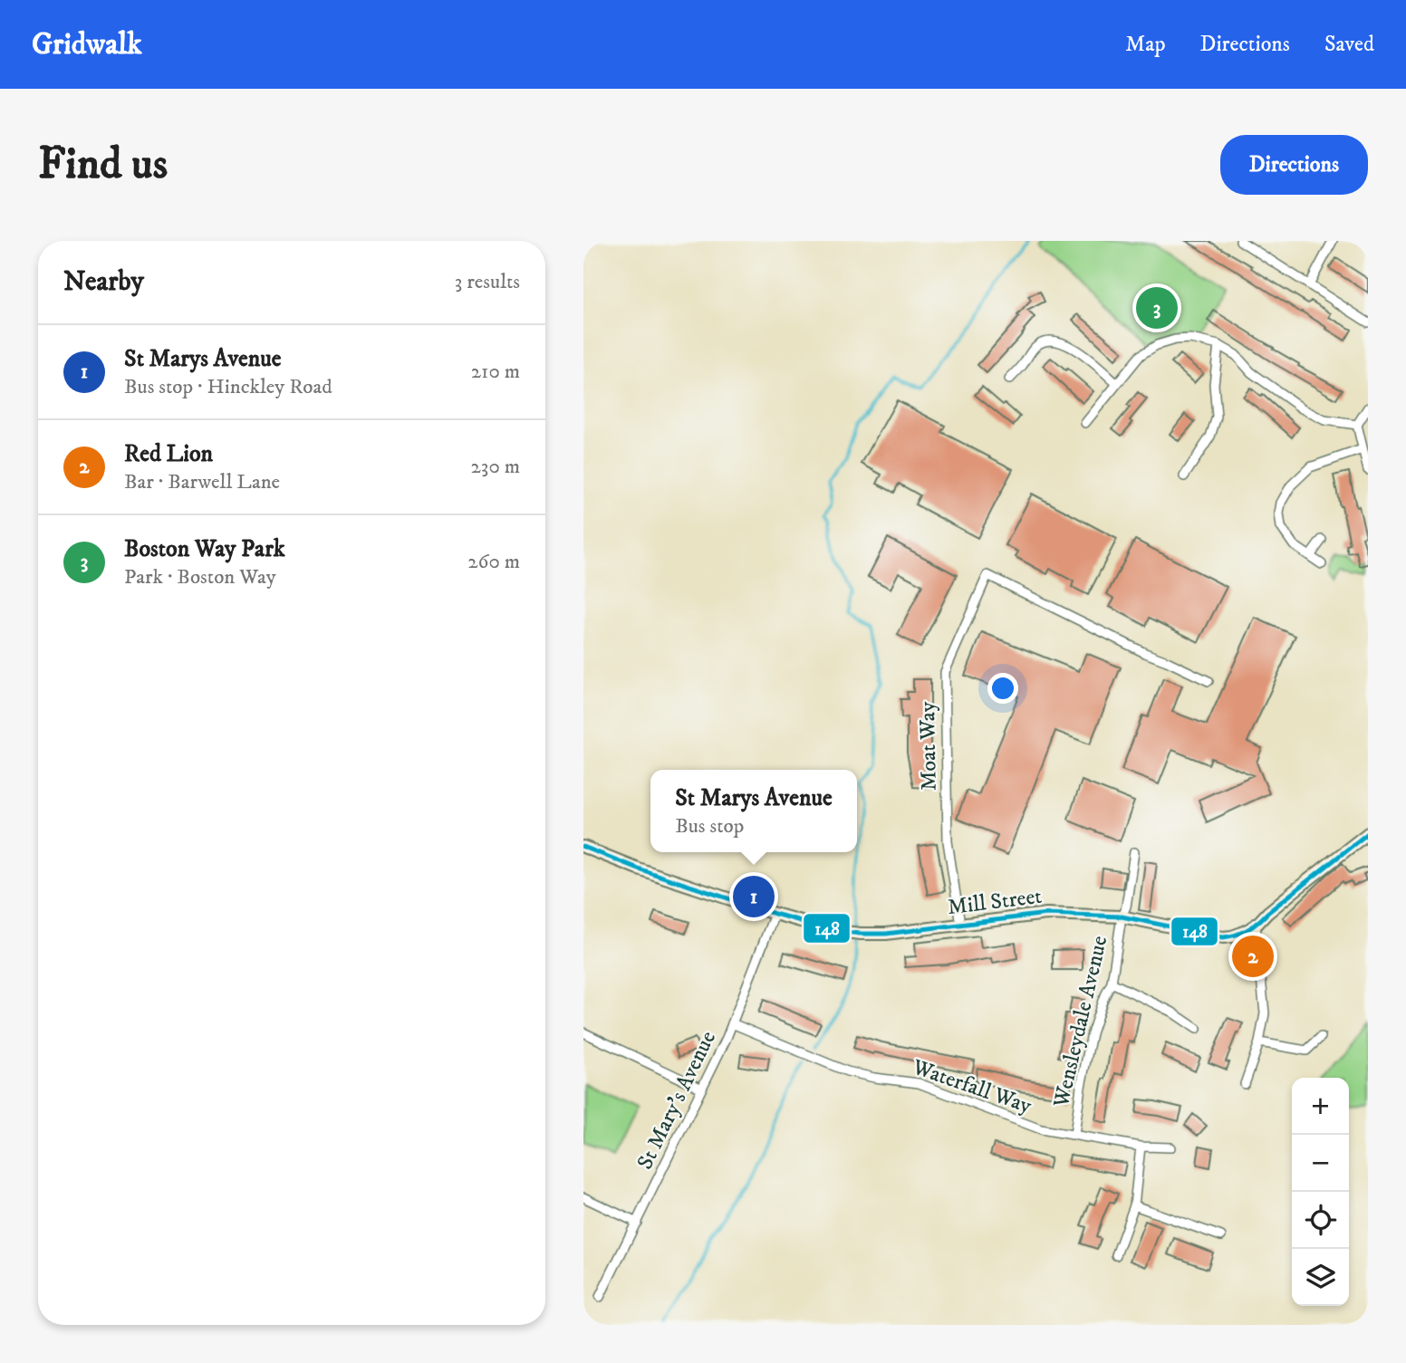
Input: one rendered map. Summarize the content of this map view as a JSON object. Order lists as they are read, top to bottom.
{
  "streets": {
    "street": [
      "Moat Way",
      "Mill Street",
      "Wensleydale Avenue",
      "Waterfall Way",
      "St Mary's Avenue"
    ]
  },
  "crossings": [
    ["Moat Way", "Mill Street"],
    ["Mill Street", "Wensleydale Avenue"],
    ["Mill Street", "St Mary's Avenue"],
    ["Wensleydale Avenue", "Waterfall Way"],
    ["Waterfall Way", "St Mary's Avenue"]
  ],
  "lines": ["transit line 148"],
  "page": {
    "header": "Gridwalk",
    "nav": ["Map", "Directions", "Saved"],
    "buttons": "Directions",
    "title": "Find us",
    "heading": ["Nearby", "3 results"],
    "pins": ["3", "1", "2"],
    "list": [
      {
        "mark": "1",
        "name": "St Marys Avenue",
        "note": "Bus stop · Hinckley Road",
        "value": "210 m"
      },
      {
        "mark": "2",
        "name": "Red Lion",
        "note": "Bar · Barwell Lane",
        "value": "230 m"
      },
      {
        "mark": "3",
        "name": "Boston Way Park",
        "note": "Park · Boston Way",
        "value": "260 m"
      }
    ],
    "popup": ["St Marys Avenue", "Bus stop"],
    "map_buttons": ["+", "−"]
  }
}
